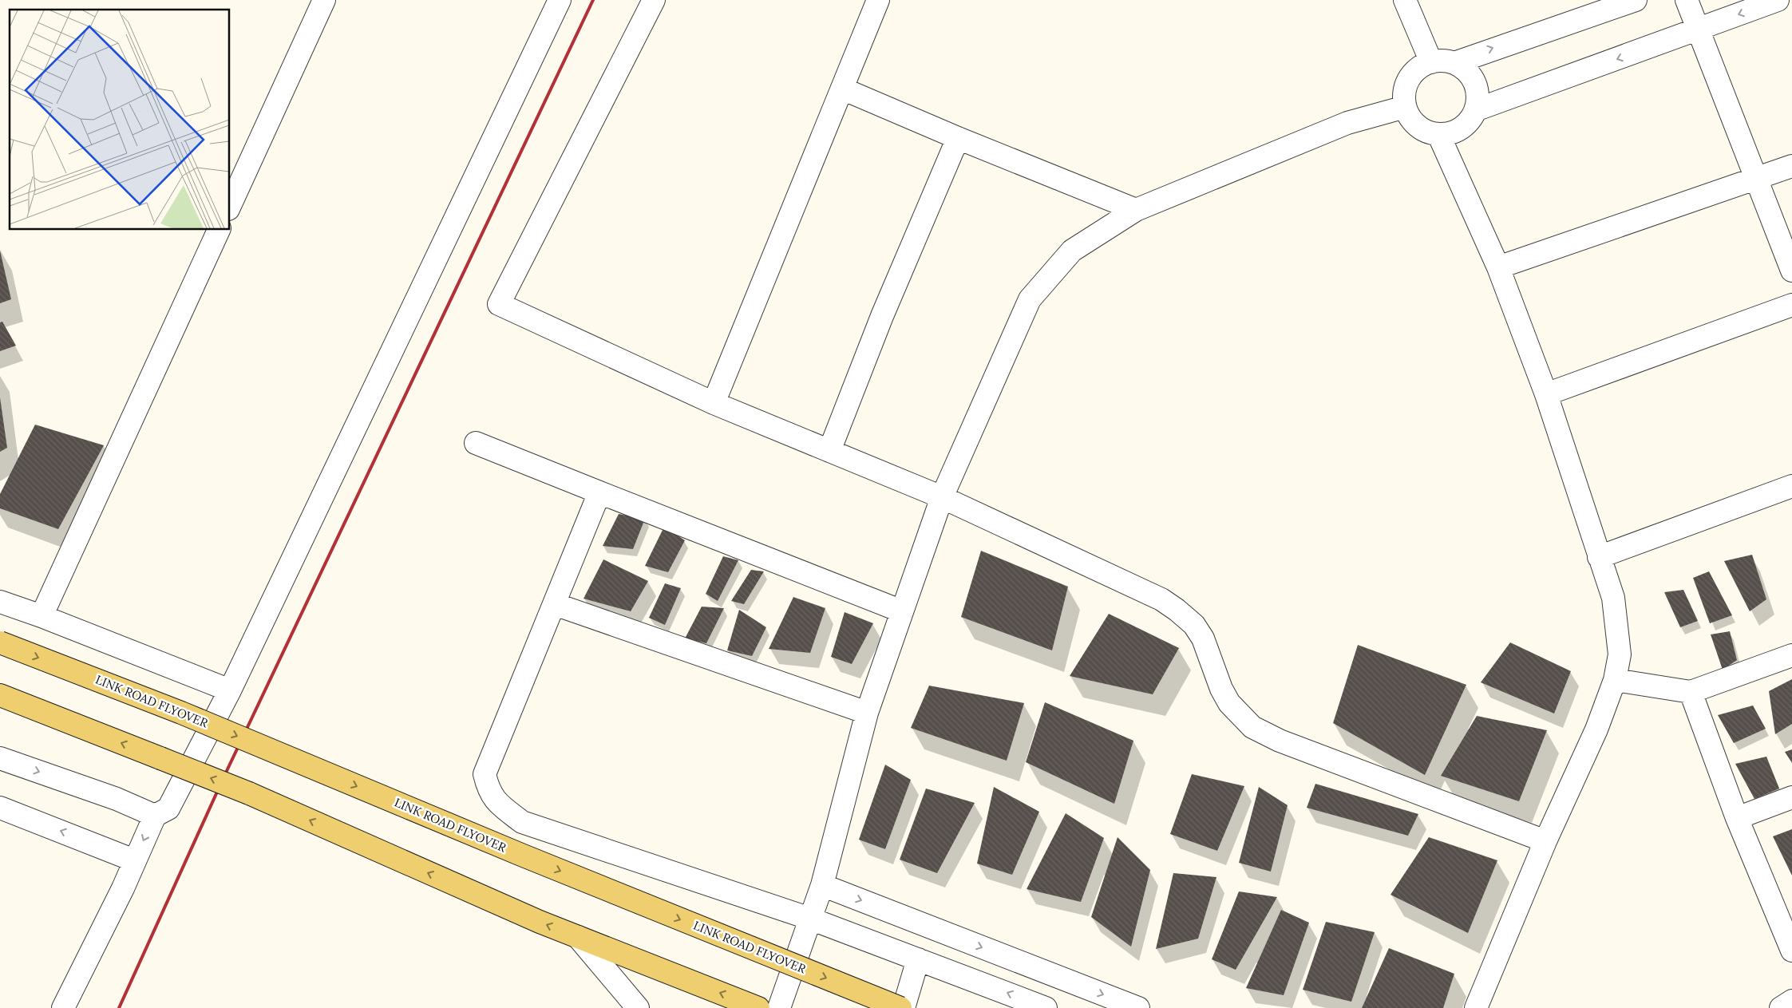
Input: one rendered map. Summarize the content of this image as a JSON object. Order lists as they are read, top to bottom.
{
  "streets": {
    "main road": ["LINK ROAD FLYOVER"]
  }
}
